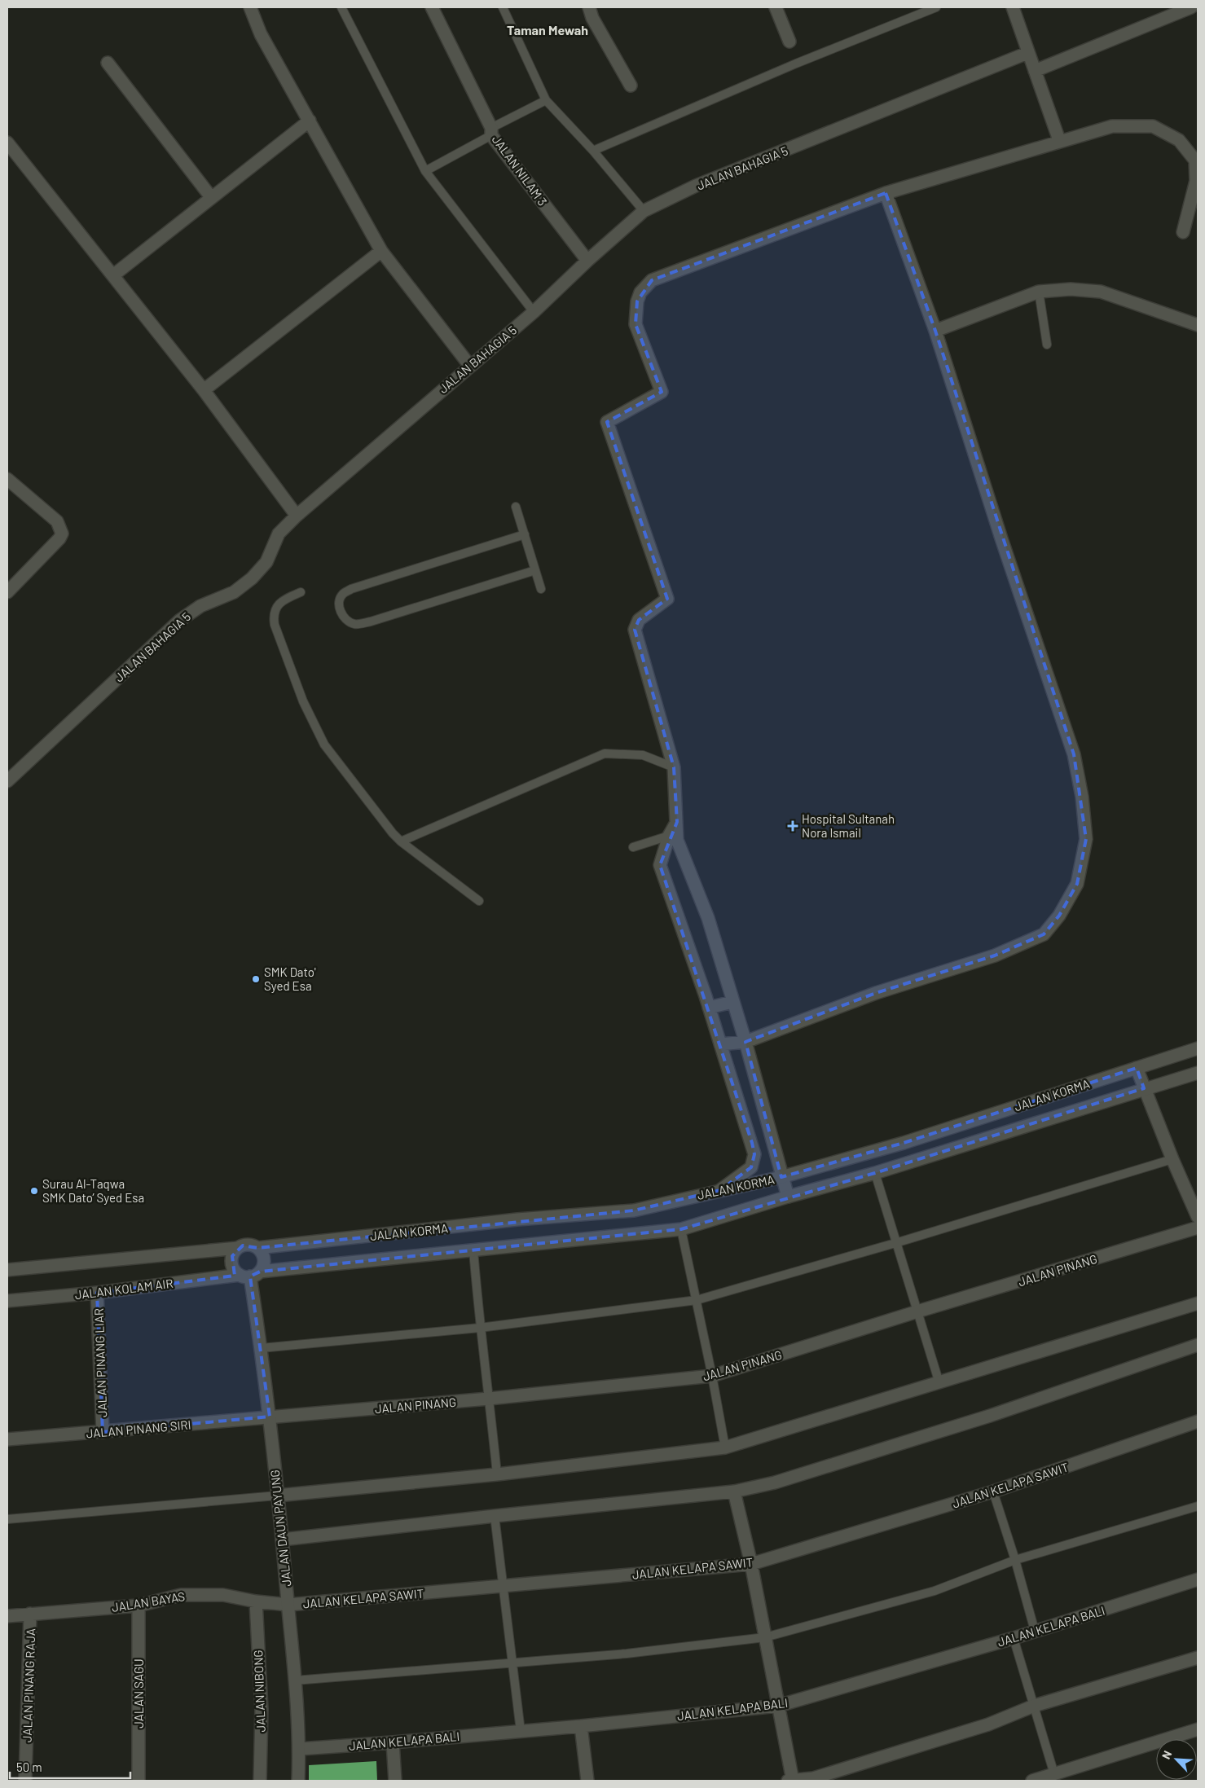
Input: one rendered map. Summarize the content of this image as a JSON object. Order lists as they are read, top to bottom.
{
  "streets": {
    "street": [
      "JALAN BAHAGIA 5",
      "JALAN NILAM 3",
      "JALAN KORMA",
      "JALAN PINANG",
      "JALAN KOLAM AIR",
      "JALAN PINANG LIAR",
      "JALAN PINANG SIRI",
      "JALAN KELAPA SAWIT",
      "JALAN DAUN PAYUNG",
      "JALAN BAYAS",
      "JALAN KELAPA BALI",
      "JALAN PINANG RAJA",
      "JALAN NIBONG",
      "JALAN SAGU"
    ]
  },
  "crossings": [
    ["JALAN BAHAGIA 5", "JALAN NILAM 3"],
    ["JALAN KORMA", "JALAN KOLAM AIR"],
    ["JALAN KORMA", "JALAN DAUN PAYUNG"],
    ["JALAN PINANG", "JALAN PINANG SIRI"],
    ["JALAN PINANG", "JALAN DAUN PAYUNG"],
    ["JALAN KOLAM AIR", "JALAN PINANG LIAR"],
    ["JALAN KOLAM AIR", "JALAN DAUN PAYUNG"],
    ["JALAN PINANG LIAR", "JALAN PINANG SIRI"],
    ["JALAN PINANG SIRI", "JALAN DAUN PAYUNG"],
    ["JALAN KELAPA SAWIT", "JALAN DAUN PAYUNG"],
    ["JALAN KELAPA SAWIT", "JALAN BAYAS"],
    ["JALAN DAUN PAYUNG", "JALAN BAYAS"],
    ["JALAN DAUN PAYUNG", "JALAN KELAPA BALI"],
    ["JALAN BAYAS", "JALAN PINANG RAJA"],
    ["JALAN BAYAS", "JALAN NIBONG"],
    ["JALAN BAYAS", "JALAN SAGU"]
  ],
  "districts": ["Taman Mewah"],
  "places": {
    "health": ["Hospital Sultanah Nora Ismail"],
    "other": ["SMK Dato' Syed Esa", "Surau Al-Taqwa SMK Dato’ Syed Esa"]
  },
  "scale_bar": "50 m",
  "north": "top left"
}
